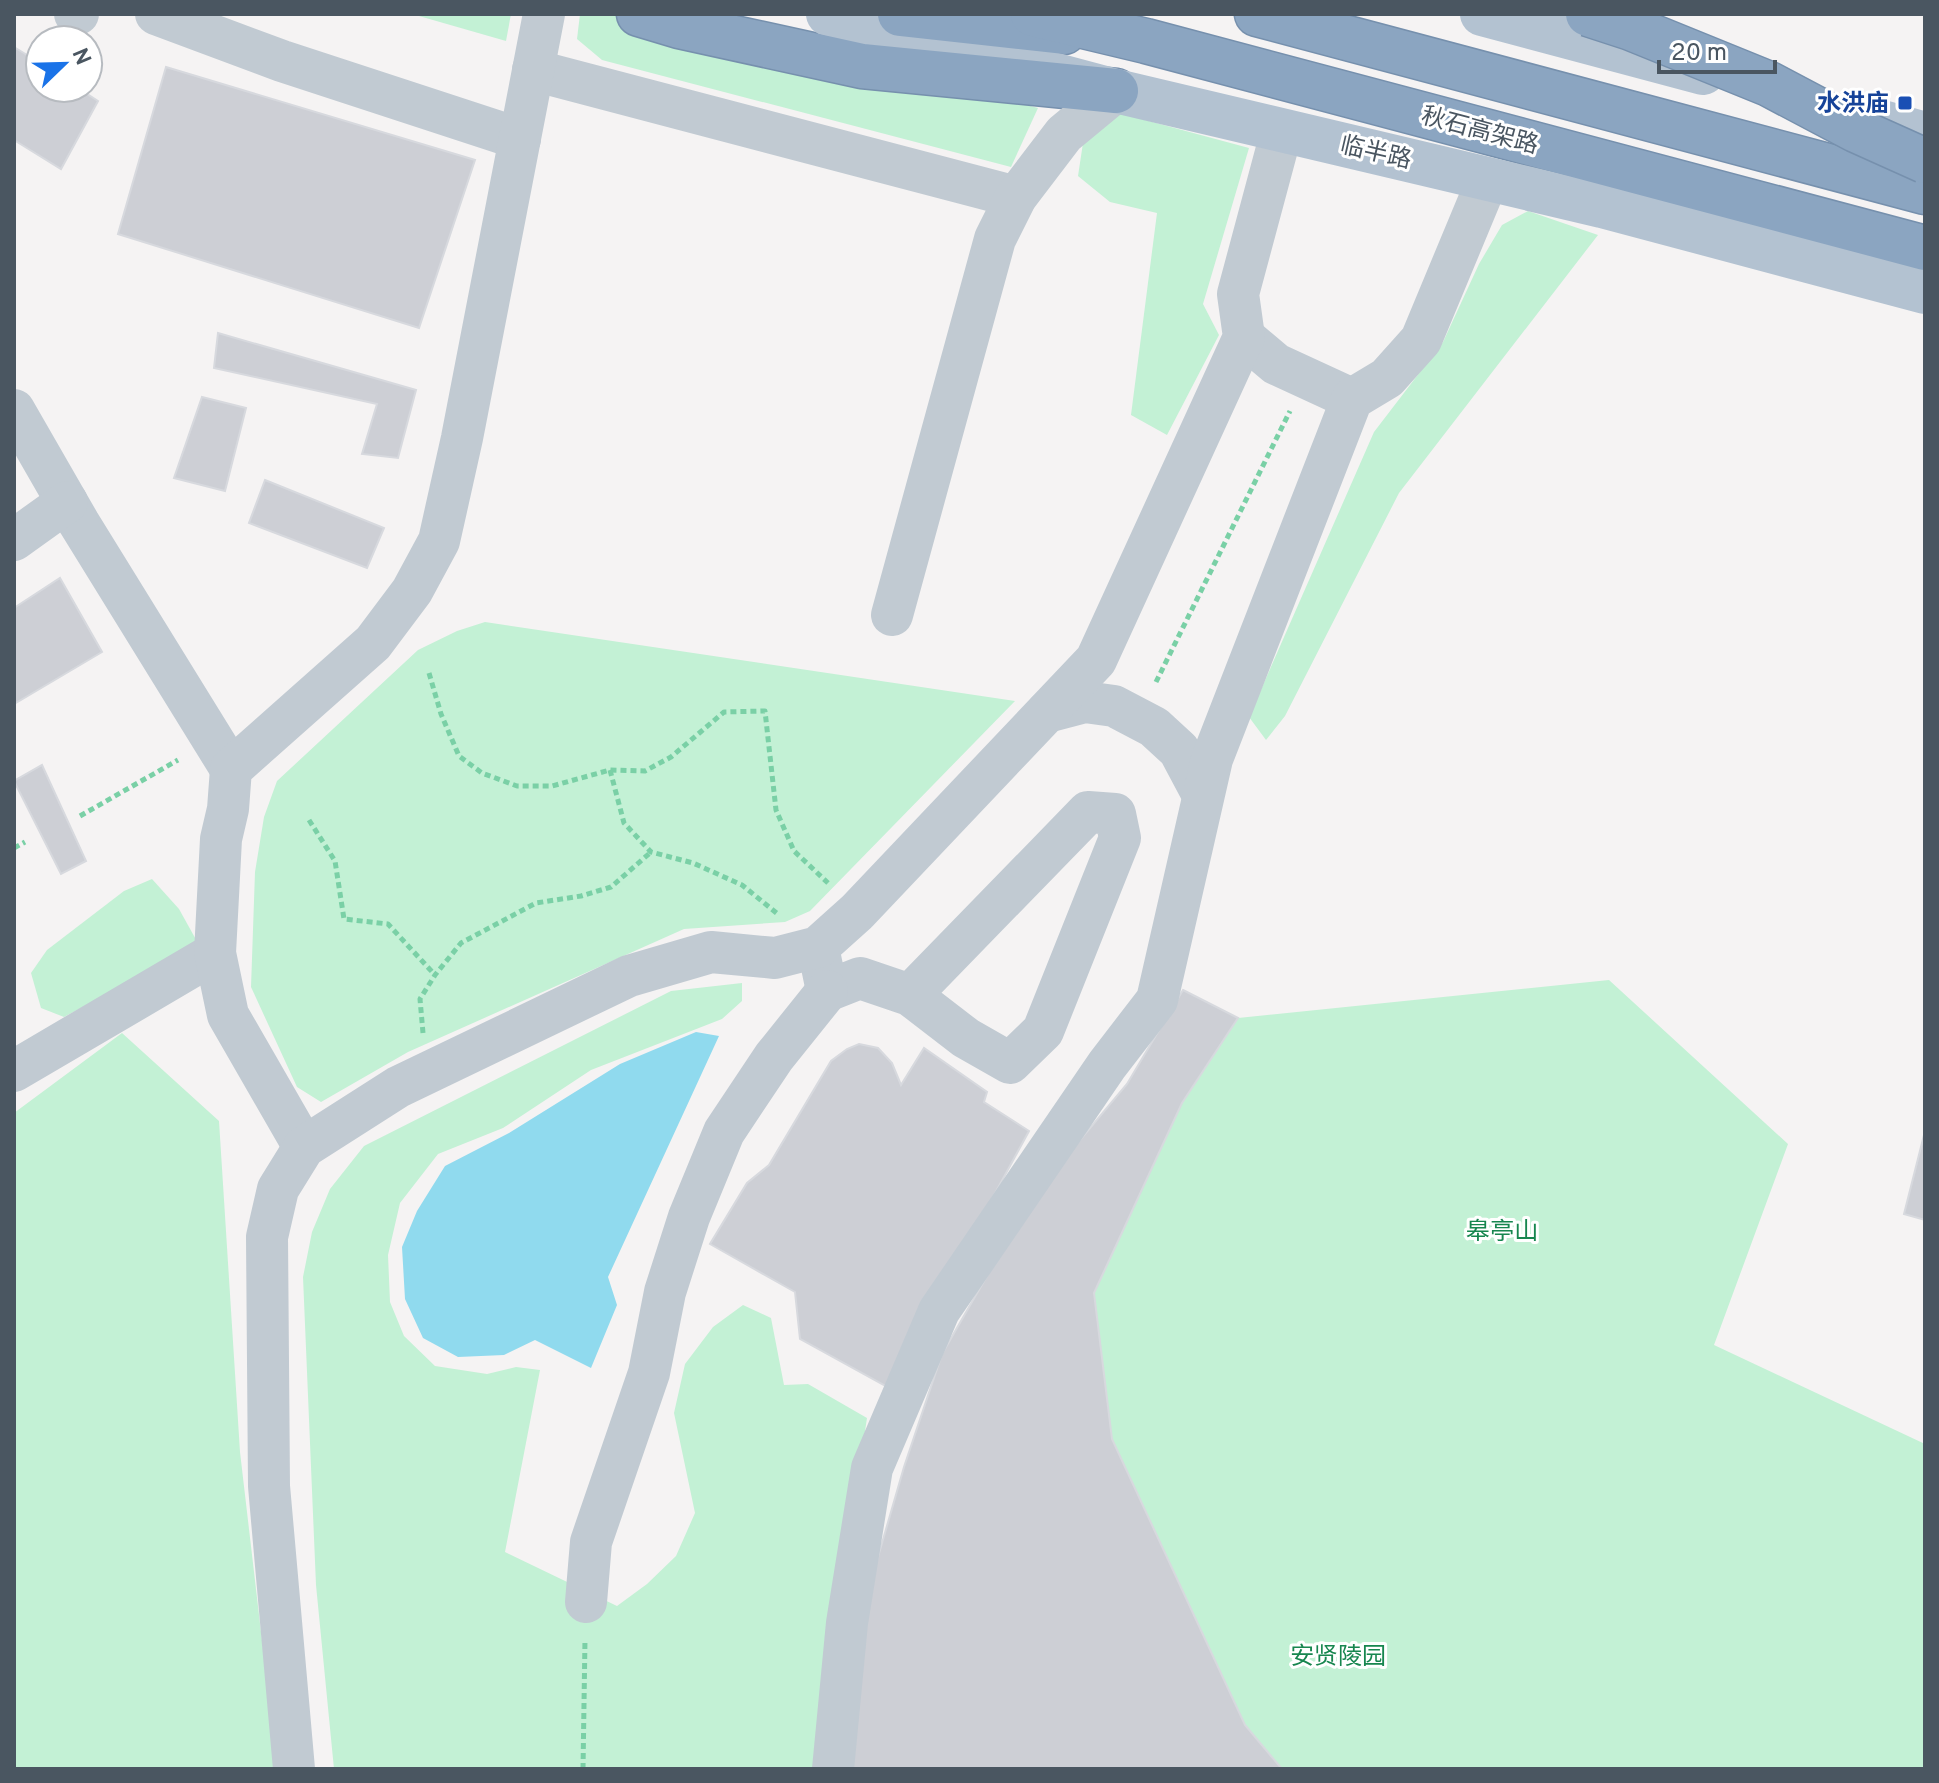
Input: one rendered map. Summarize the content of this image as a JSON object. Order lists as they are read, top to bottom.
{
  "streets": {
    "highway": ["秋石高架路"],
    "main road": ["临半路"]
  },
  "parks": ["皋亭山", "安贤陵园"],
  "places": {
    "transit": ["水洪庙"]
  },
  "scale_bar": "20 m",
  "north": "top right"
}
